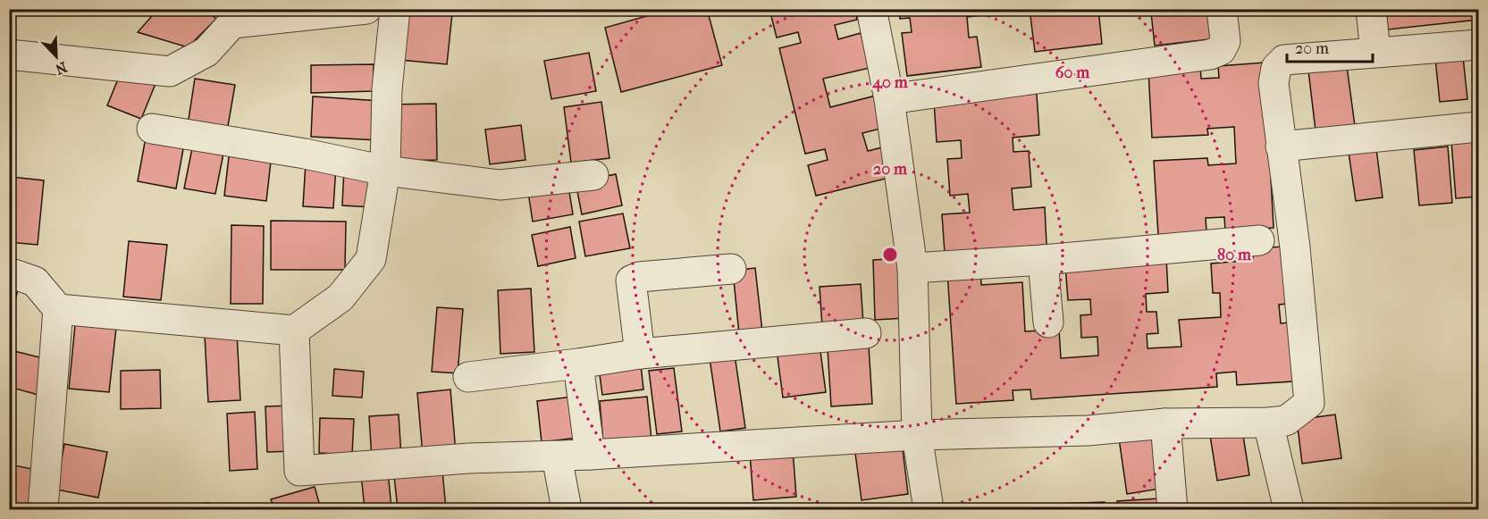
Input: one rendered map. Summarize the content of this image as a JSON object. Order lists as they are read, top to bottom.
{
  "scale_bar": "20 m",
  "north": "bottom right",
  "rings": [
    "60 m",
    "40 m",
    "20 m",
    "80 m"
  ]
}
